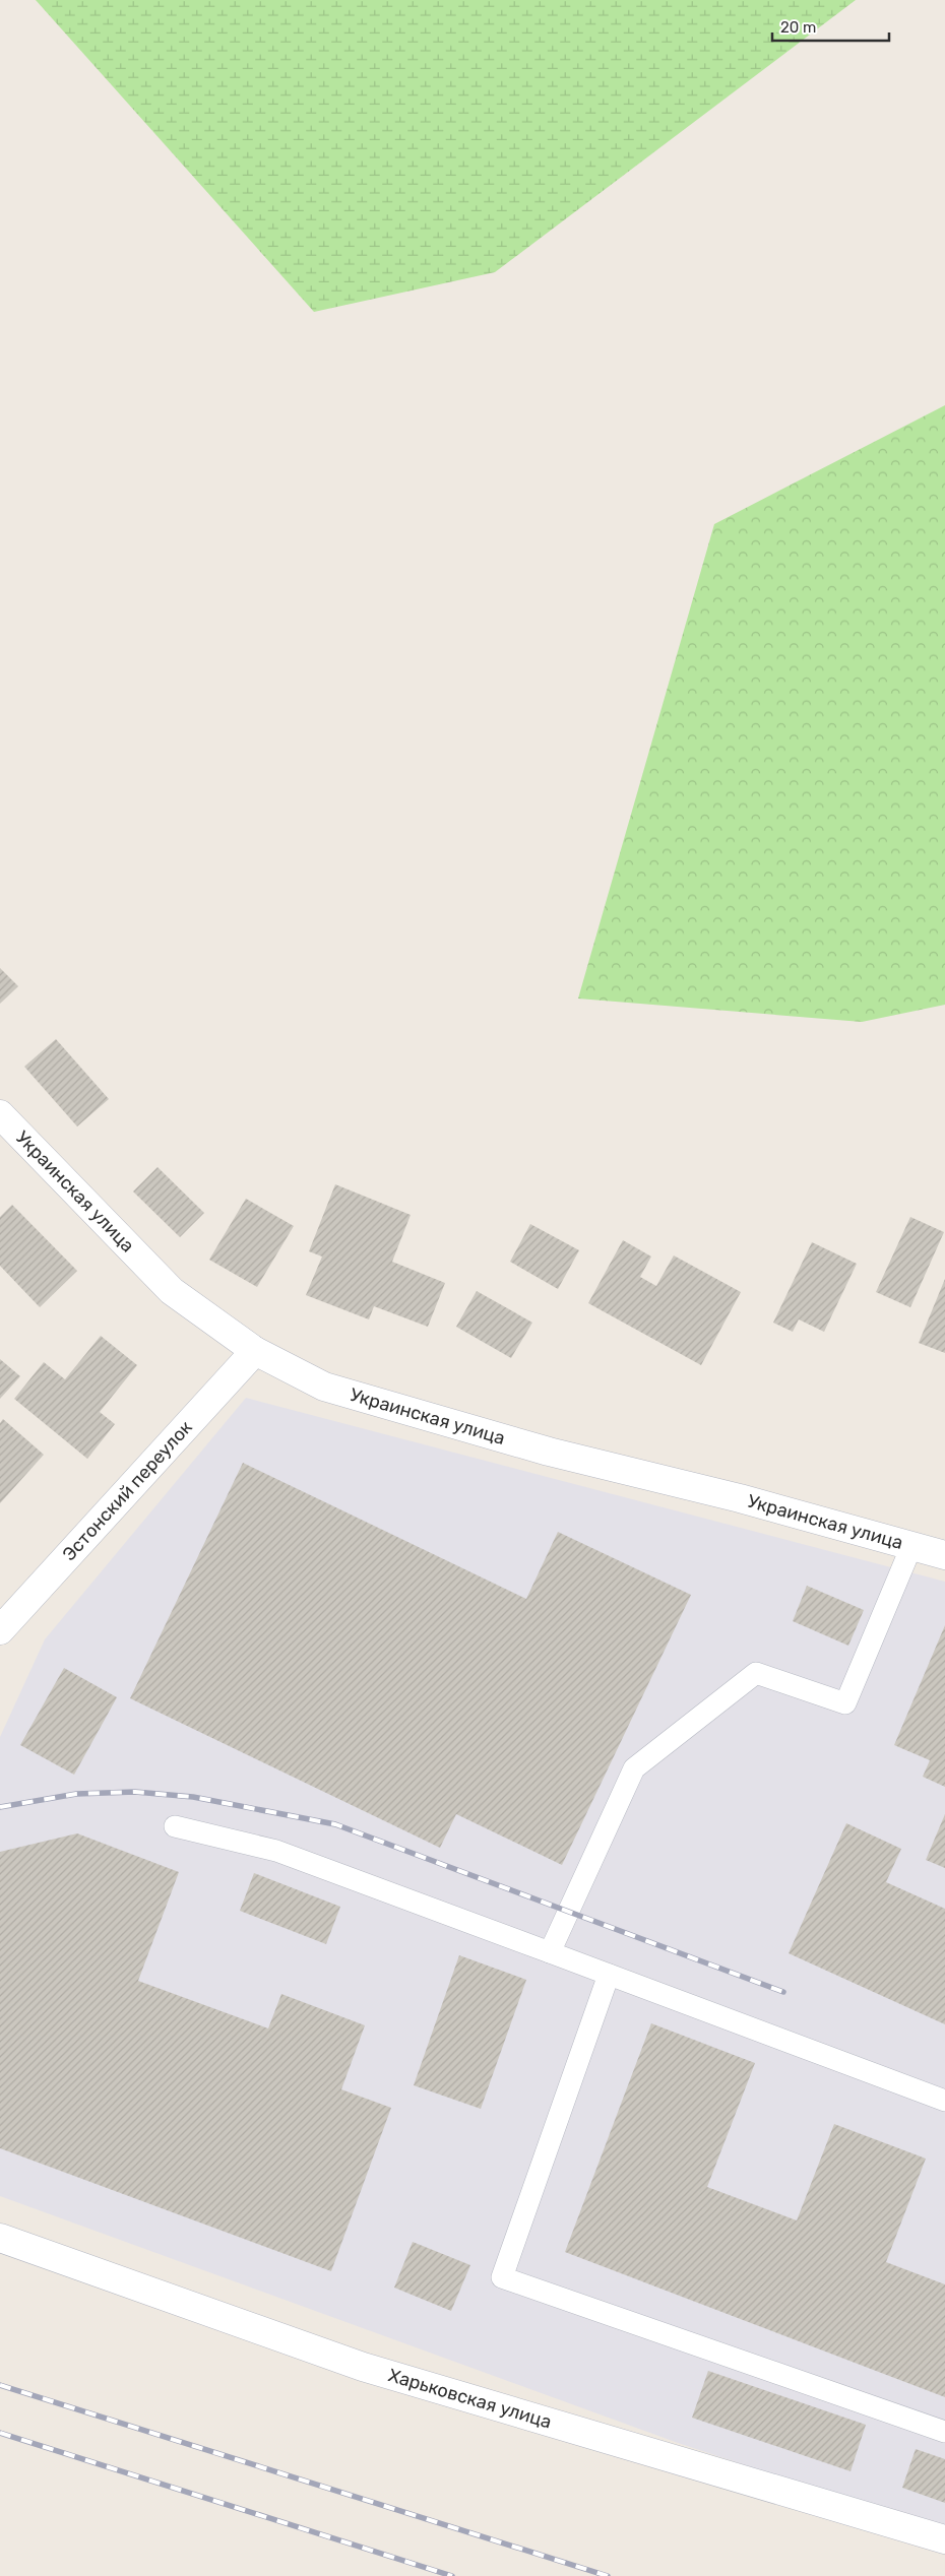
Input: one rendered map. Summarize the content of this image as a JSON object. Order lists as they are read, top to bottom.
{
  "streets": {
    "street": ["Украинская улица", "Эстонский переулок", "Харьковская улица"]
  },
  "crossings": [
    ["Украинская улица", "Эстонский переулок"]
  ],
  "scale_bar": "20 m"
}
